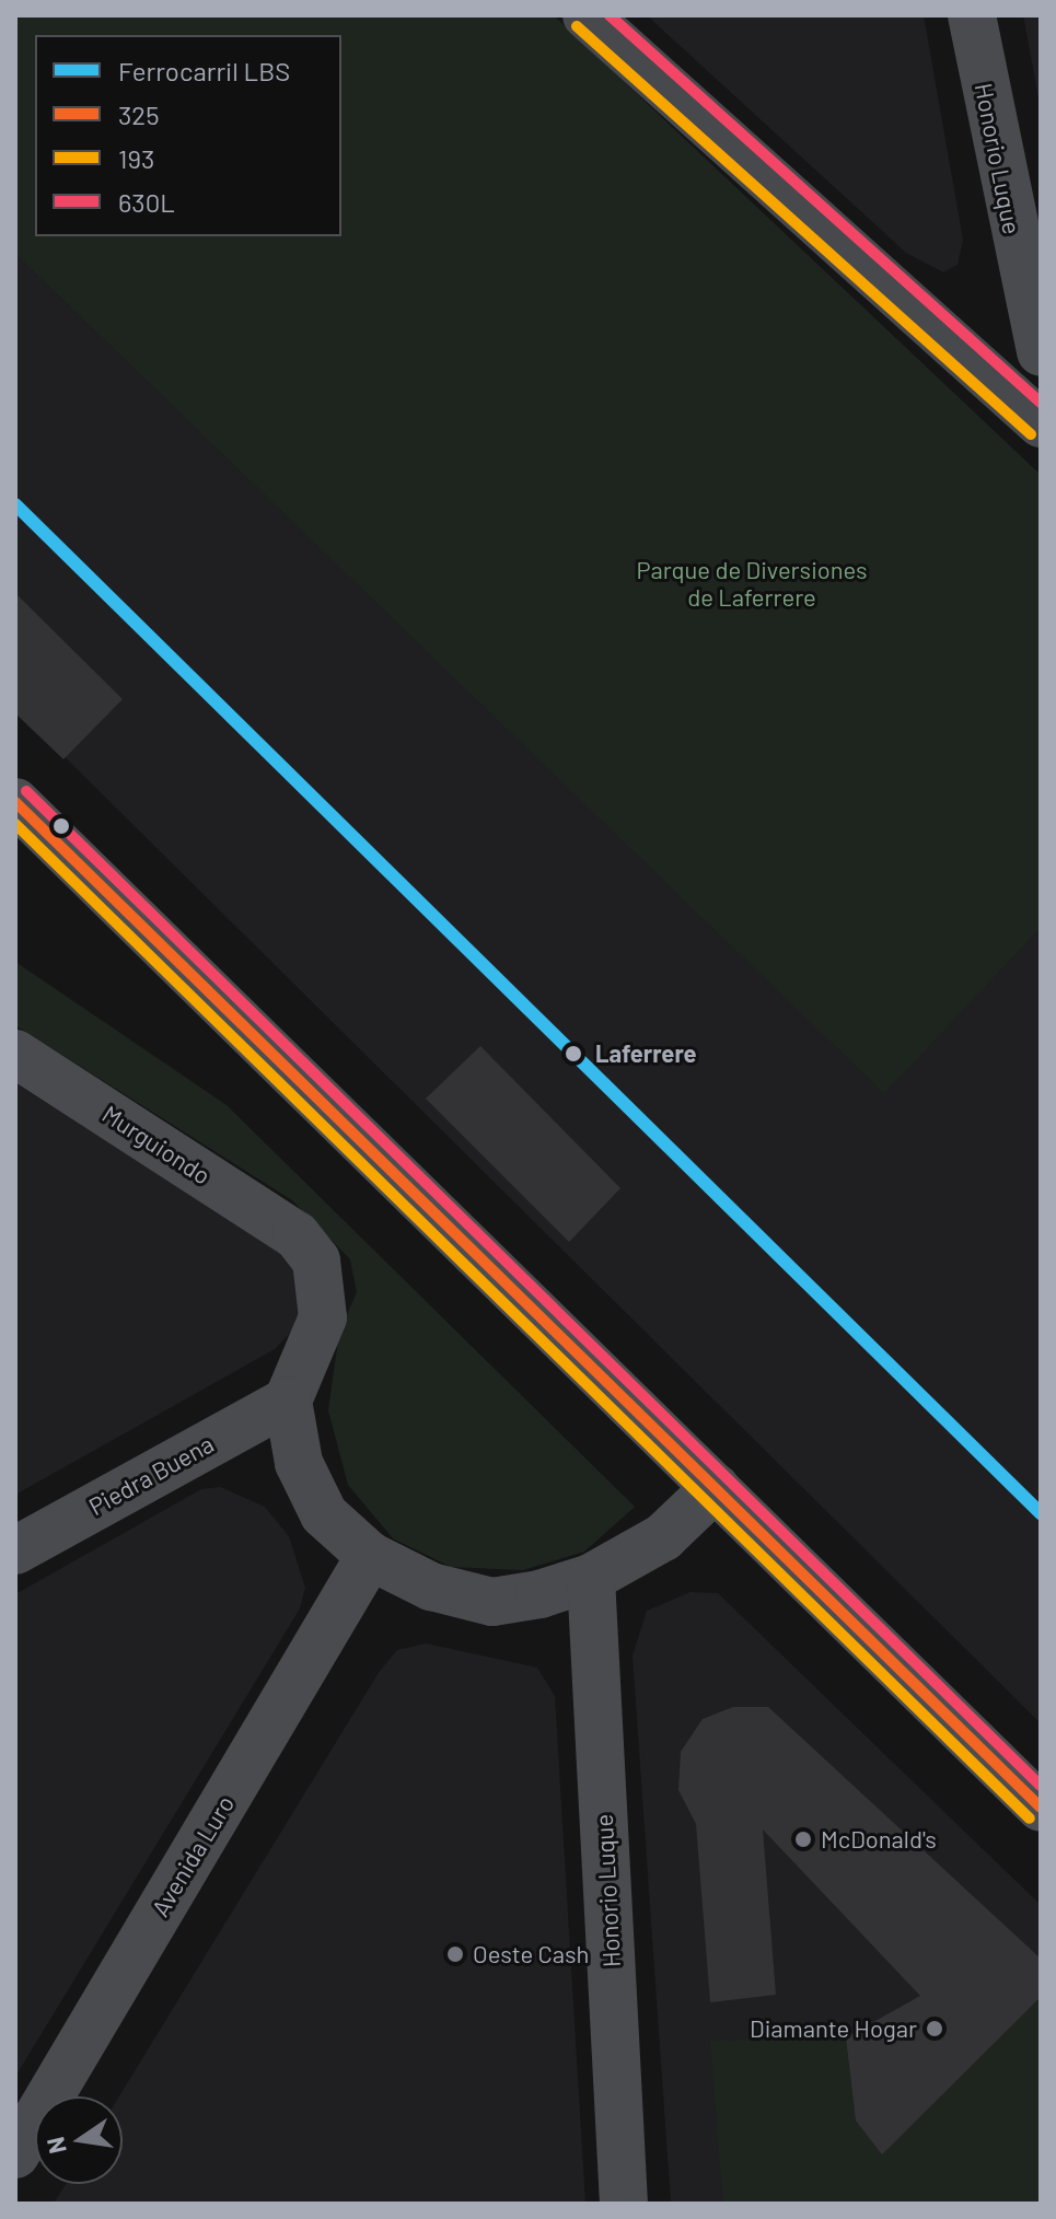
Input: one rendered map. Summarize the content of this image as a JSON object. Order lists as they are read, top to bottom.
{
  "streets": {
    "street": [
      "Honorio Luque",
      "Murguiondo",
      "Piedra Buena",
      "Avenida Luro"
    ]
  },
  "crossings": [
    ["Murguiondo", "Piedra Buena"]
  ],
  "parks": ["Parque de Diversiones de Laferrere"],
  "places": [
    "Laferrere",
    "McDonald's",
    "Oeste Cash",
    "Diamante Hogar"
  ],
  "lines": [
    "transit line 630L",
    "transit line 193",
    "rail line LBS",
    "transit line 325"
  ],
  "legend": [
    "Ferrocarril LBS",
    "325",
    "193",
    "630L"
  ],
  "north": "left"
}
